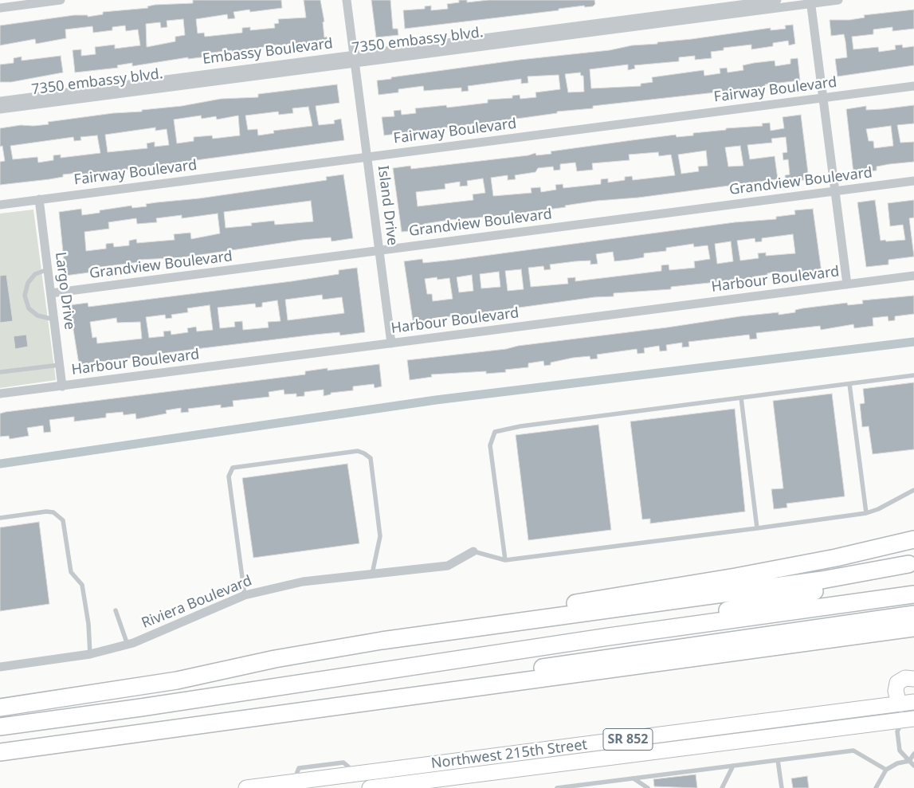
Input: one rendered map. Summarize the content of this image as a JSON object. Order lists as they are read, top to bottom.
{
  "streets": {
    "main road": ["SR 852", "Northwest 215th Street"],
    "street": [
      "7350 embassy blvd.",
      "Embassy Boulevard",
      "Fairway Boulevard",
      "Grandview Boulevard",
      "Island Drive",
      "Harbour Boulevard",
      "Largo Drive",
      "Riviera Boulevard"
    ]
  },
  "crossings": [
    ["7350 embassy blvd.", "Embassy Boulevard"],
    ["7350 embassy blvd.", "Island Drive"],
    ["Embassy Boulevard", "Island Drive"],
    ["Fairway Boulevard", "Island Drive"],
    ["Fairway Boulevard", "Largo Drive"],
    ["Grandview Boulevard", "Island Drive"],
    ["Grandview Boulevard", "Largo Drive"],
    ["Island Drive", "Harbour Boulevard"],
    ["Harbour Boulevard", "Largo Drive"]
  ]
}
